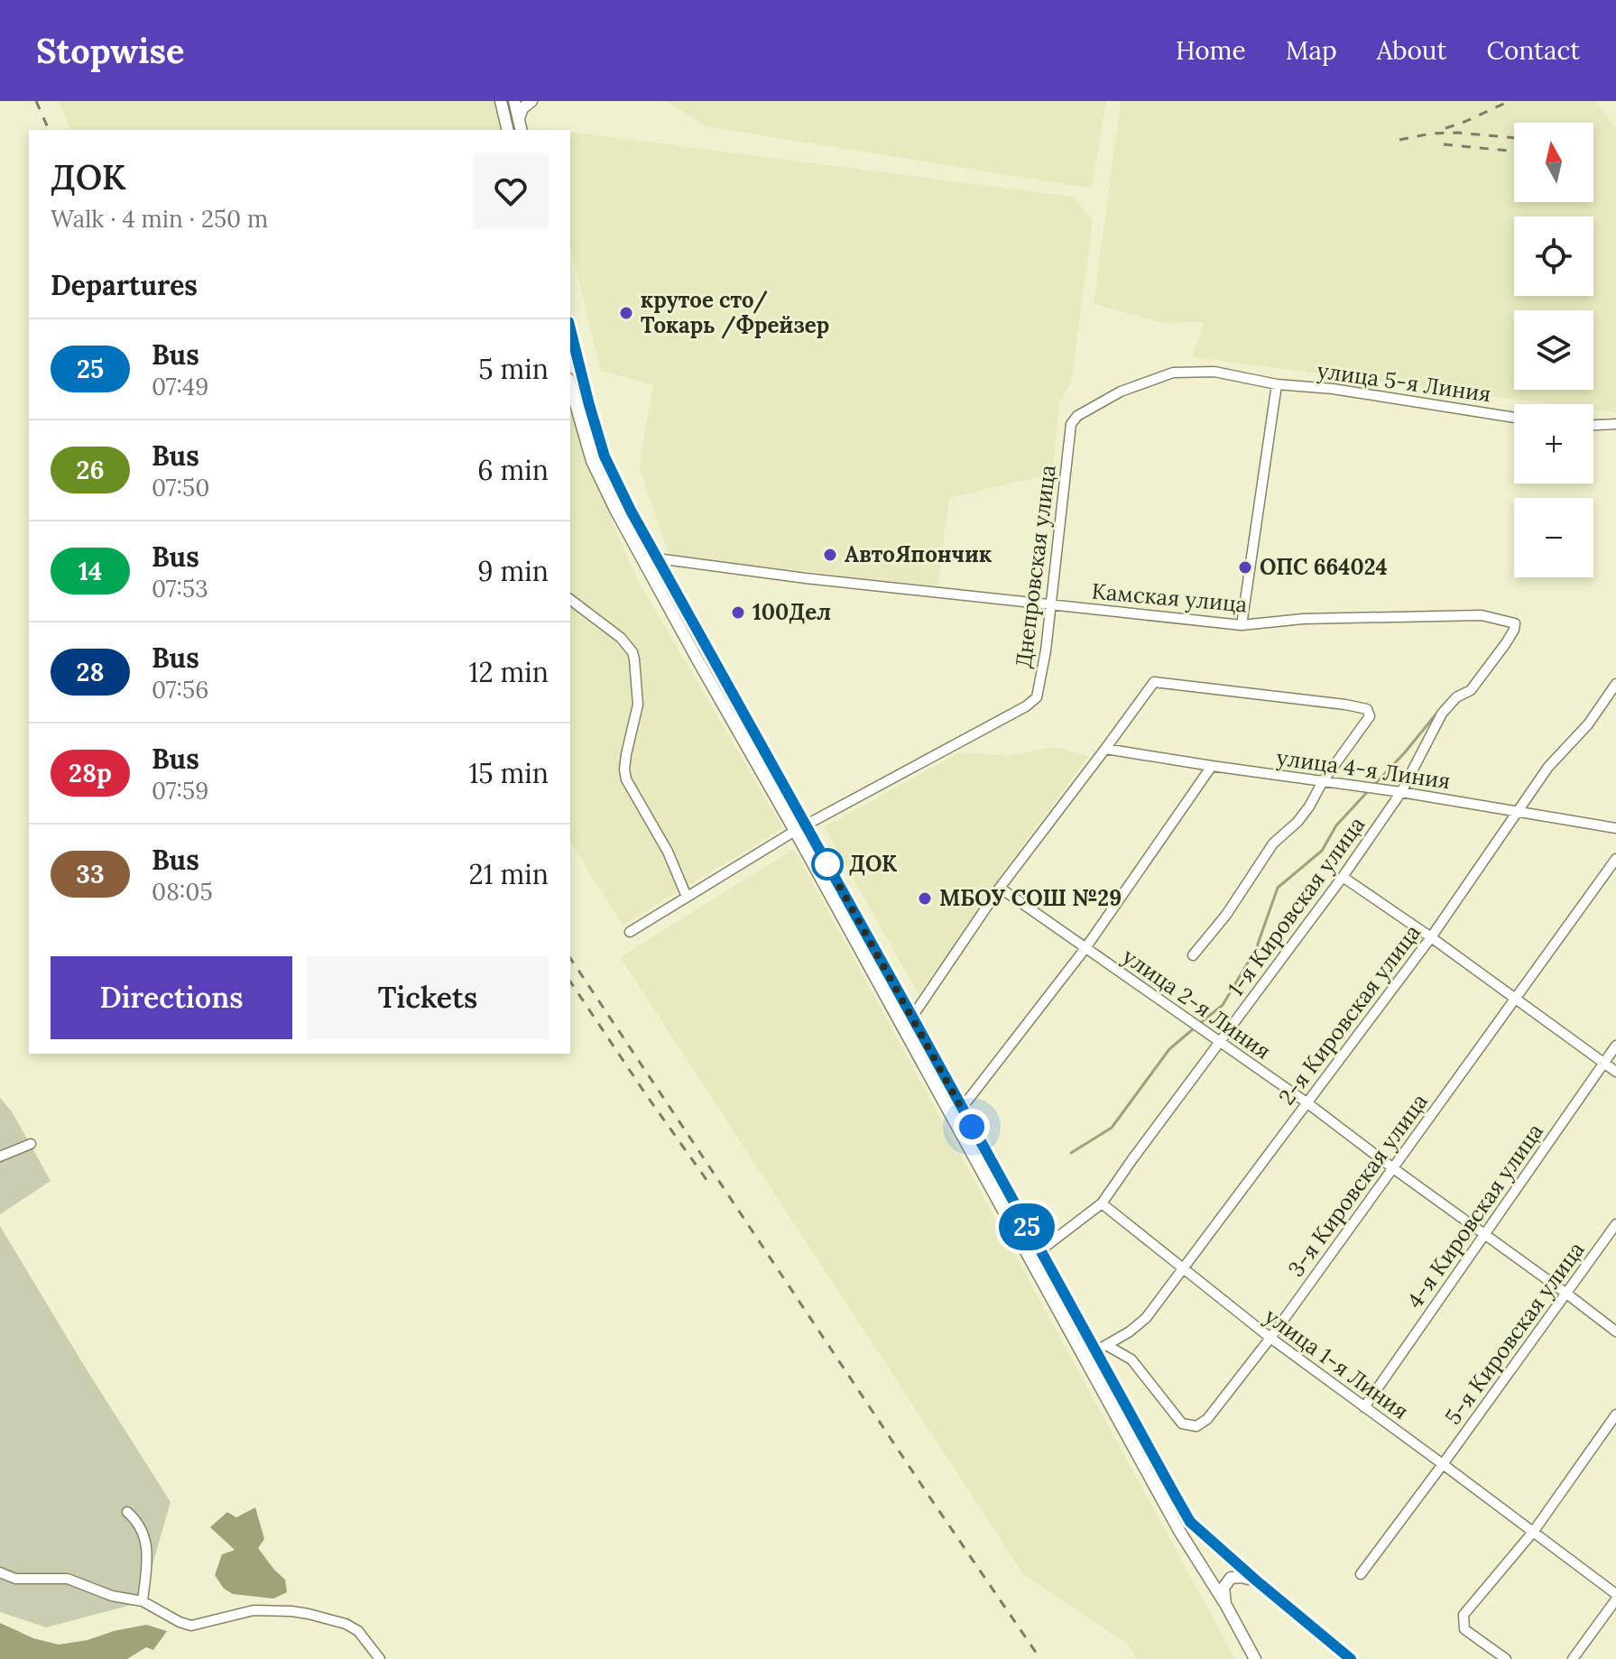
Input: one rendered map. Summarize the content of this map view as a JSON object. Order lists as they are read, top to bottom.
{
  "streets": {
    "street": [
      "улица 5-я Линия",
      "Днепровская улица",
      "Камская улица",
      "улица 4-я Линия",
      "1-я Кировская улица",
      "улица 2-я Линия",
      "2-я Кировская улица",
      "3-я Кировская улица",
      "4-я Кировская улица",
      "5-я Кировская улица",
      "улица 1-я Линия"
    ]
  },
  "crossings": [
    ["улица 5-я Линия", "Днепровская улица"],
    ["Днепровская улица", "Камская улица"],
    ["Камская улица", "улица 4-я Линия"],
    ["Камская улица", "1-я Кировская улица"],
    ["улица 4-я Линия", "1-я Кировская улица"],
    ["улица 4-я Линия", "2-я Кировская улица"],
    ["1-я Кировская улица", "улица 2-я Линия"],
    ["1-я Кировская улица", "улица 1-я Линия"],
    ["улица 2-я Линия", "2-я Кировская улица"],
    ["улица 2-я Линия", "3-я Кировская улица"],
    ["улица 2-я Линия", "4-я Кировская улица"],
    ["улица 2-я Линия", "5-я Кировская улица"],
    ["2-я Кировская улица", "3-я Кировская улица"],
    ["2-я Кировская улица", "улица 1-я Линия"],
    ["3-я Кировская улица", "улица 1-я Линия"],
    ["4-я Кировская улица", "улица 1-я Линия"],
    ["5-я Кировская улица", "улица 1-я Линия"]
  ],
  "places": [
    "крутое сто/ Токарь /Фрейзер",
    "АвтоЯпончик",
    "ОПС 664024",
    "100Дел",
    "ДОК",
    "МБОУ СОШ №29"
  ],
  "lines": ["bus line 25"],
  "north": "top",
  "page": {
    "header": "Stopwise",
    "nav": [
      "Home",
      "Map",
      "About",
      "Contact"
    ],
    "on_map": "25",
    "map_buttons": ["+", "−"],
    "heading": [
      ["ДОК", "Walk · 4 min · 250 m"],
      "Departures"
    ],
    "list": [
      {
        "mark": "25",
        "name": "Bus",
        "note": "07:49",
        "value": "5 min"
      },
      {
        "mark": "26",
        "name": "Bus",
        "note": "07:50",
        "value": "6 min"
      },
      {
        "mark": "14",
        "name": "Bus",
        "note": "07:53",
        "value": "9 min"
      },
      {
        "mark": "28",
        "name": "Bus",
        "note": "07:56",
        "value": "12 min"
      },
      {
        "mark": "28р",
        "name": "Bus",
        "note": "07:59",
        "value": "15 min"
      },
      {
        "mark": "33",
        "name": "Bus",
        "note": "08:05",
        "value": "21 min"
      }
    ],
    "buttons": ["Directions", "Tickets"]
  }
}
